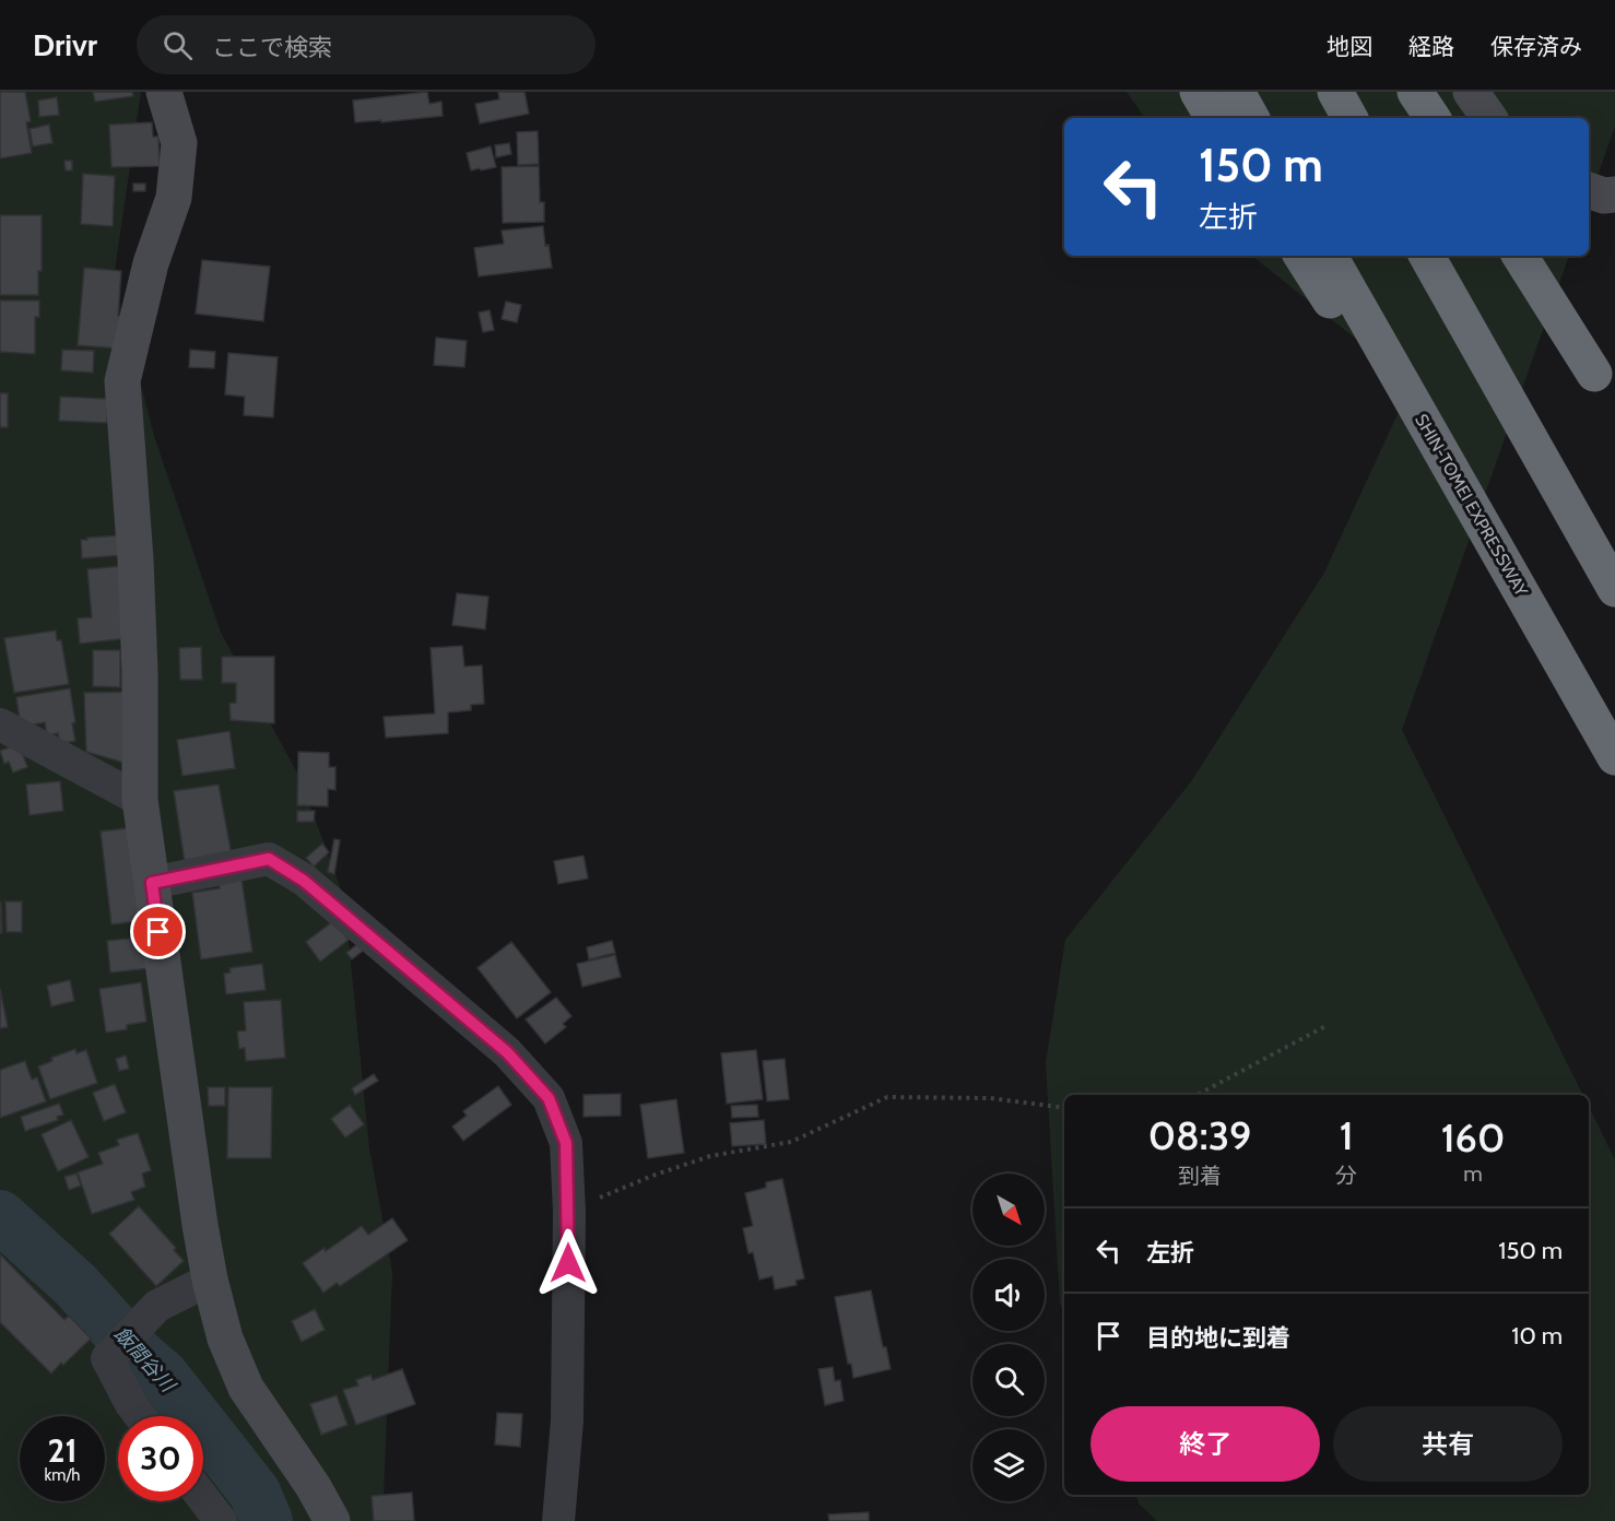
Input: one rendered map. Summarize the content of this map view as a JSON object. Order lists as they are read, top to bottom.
{
  "streets": {
    "highway": ["SHIN-TOMEI EXPRESSWAY"]
  },
  "water": ["飯間谷川"],
  "north": "bottom right",
  "page": {
    "header": "Drivr",
    "search": "ここで検索",
    "nav": ["地図", "経路", "保存済み"],
    "turn": ["150 m", "左折"],
    "eta": [
      "08:39",
      "到着",
      "1",
      "分",
      "160",
      "m"
    ],
    "list": [
      {
        "name": "左折",
        "value": "150 m"
      },
      {
        "name": "目的地に到着",
        "value": "10 m"
      }
    ],
    "buttons": ["終了", "共有"],
    "speed": "21 km/h",
    "limit": "30"
  }
}
